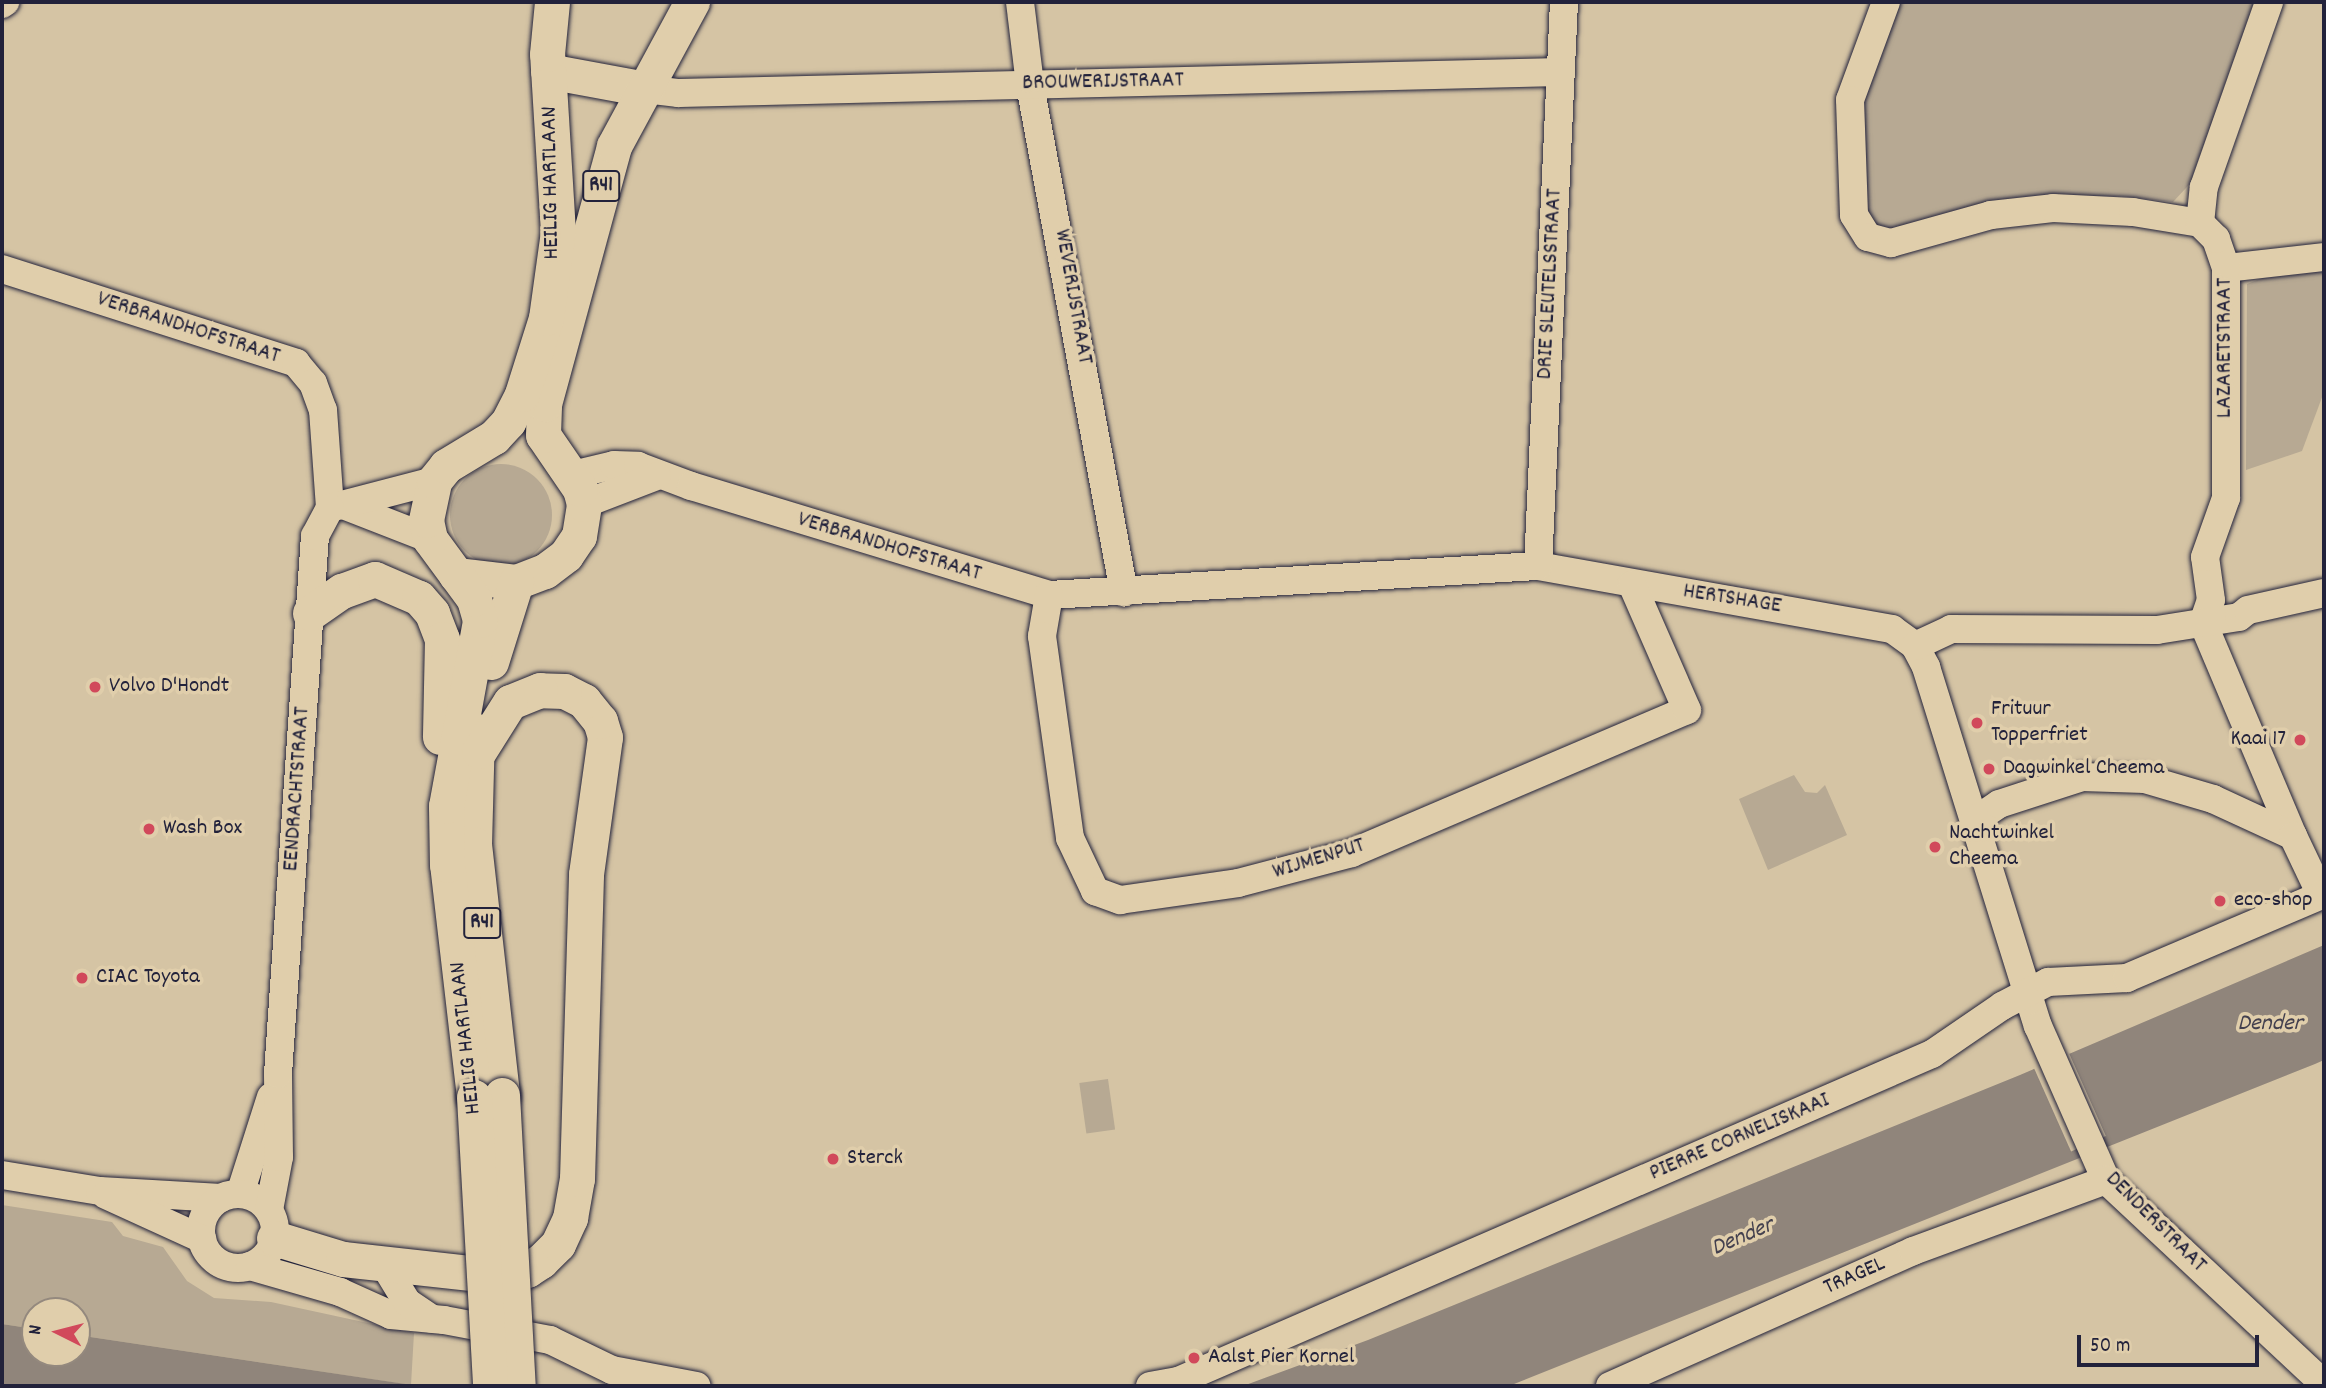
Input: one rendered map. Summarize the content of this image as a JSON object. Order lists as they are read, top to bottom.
{
  "streets": {
    "main road": ["HEILIG HARTLAAN", "R41"],
    "street": [
      "BROUWERIJSTRAAT",
      "DRIE SLEUTELSSTRAAT",
      "WEVERIJSTRAAT",
      "VERBRANDHOFSTRAAT",
      "LAZARETSTRAAT",
      "HERTSHAGE",
      "EENDRACHTSTRAAT",
      "WIJMENPUT",
      "PIERRE CORNELISKAAI",
      "DENDERSTRAAT",
      "TRAGEL"
    ]
  },
  "crossings": [
    ["BROUWERIJSTRAAT", "HEILIG HARTLAAN"],
    ["BROUWERIJSTRAAT", "DRIE SLEUTELSSTRAAT"],
    ["BROUWERIJSTRAAT", "WEVERIJSTRAAT"],
    ["HEILIG HARTLAAN", "VERBRANDHOFSTRAAT"],
    ["DRIE SLEUTELSSTRAAT", "HERTSHAGE"],
    ["WEVERIJSTRAAT", "VERBRANDHOFSTRAAT"],
    ["WEVERIJSTRAAT", "HERTSHAGE"],
    ["VERBRANDHOFSTRAAT", "HERTSHAGE"],
    ["VERBRANDHOFSTRAAT", "EENDRACHTSTRAAT"],
    ["VERBRANDHOFSTRAAT", "WIJMENPUT"],
    ["HERTSHAGE", "WIJMENPUT"],
    ["HERTSHAGE", "DENDERSTRAAT"],
    ["PIERRE CORNELISKAAI", "DENDERSTRAAT"],
    ["DENDERSTRAAT", "TRAGEL"]
  ],
  "water": ["Dender"],
  "places": [
    "Volvo D'Hondt",
    "Frituur Topperfriet",
    "Kaai 17",
    "Dagwinkel Cheema",
    "Wash Box",
    "Nachtwinkel Cheema",
    "eco-shop",
    "CIAC Toyota",
    "Sterck",
    "Aalst Pier Kornel"
  ],
  "scale_bar": "50 m",
  "north": "left"
}
